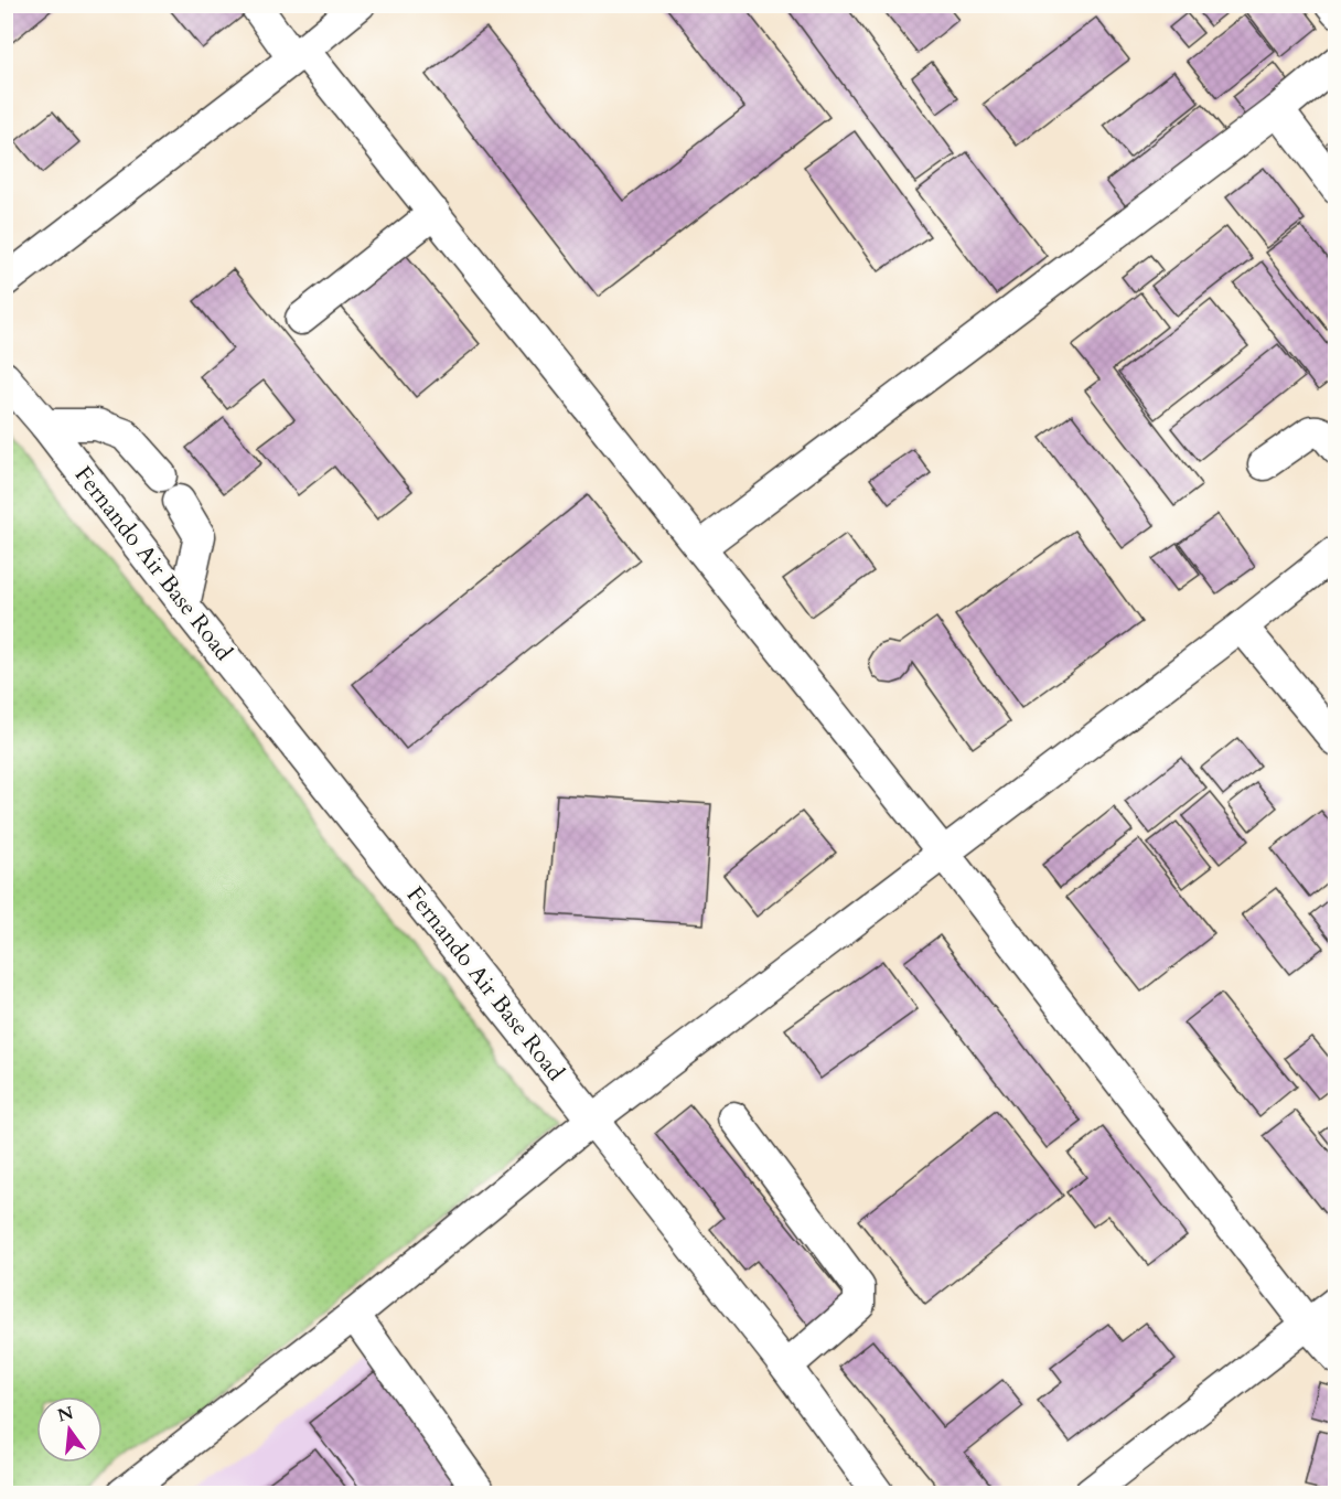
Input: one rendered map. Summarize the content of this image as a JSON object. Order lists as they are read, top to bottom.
{
  "streets": {
    "street": ["Fernando Air Base Road"]
  },
  "north": "top"
}
